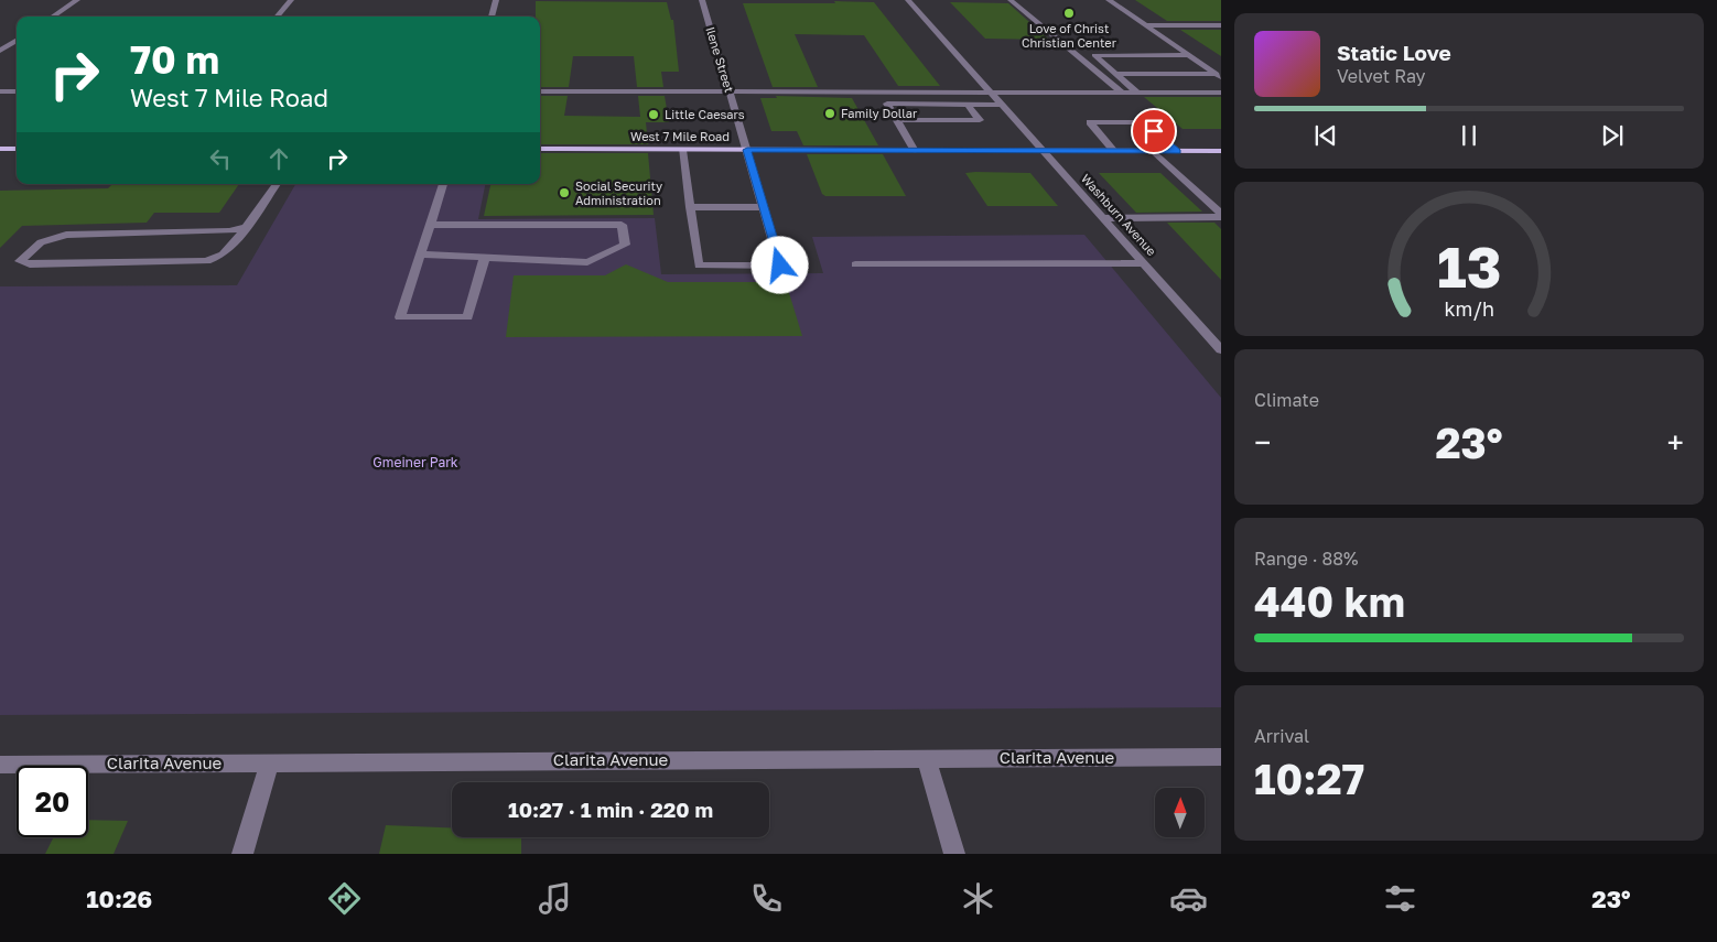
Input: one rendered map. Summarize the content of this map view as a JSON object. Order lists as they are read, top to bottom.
{
  "streets": {
    "main road": ["West 7 Mile Road"],
    "street": ["Ilene Street", "Washburn Avenue", "Clarita Avenue"]
  },
  "crossings": [
    ["Ilene Street", "West 7 Mile Road"],
    ["West 7 Mile Road", "Washburn Avenue"]
  ],
  "parks": ["Gmeiner Park"],
  "places": [
    "Love of Christ Christian Center",
    "Family Dollar",
    "Little Caesars",
    "Social Security Administration"
  ],
  "north": "top",
  "page": {
    "turn": ["70 m", "West 7 Mile Road"],
    "song": ["Static Love", "Velvet Ray"],
    "tile": [
      "Climate",
      ["Range · 88%", "440 km"],
      ["Arrival", "10:27"]
    ],
    "heat": ["−", "23°", "+"],
    "limit": "20",
    "trip": "10:27 · 1 min · 220 m",
    "tabs": ["10:26", "23°"],
    "gauge": ["13", "km/h"]
  }
}
